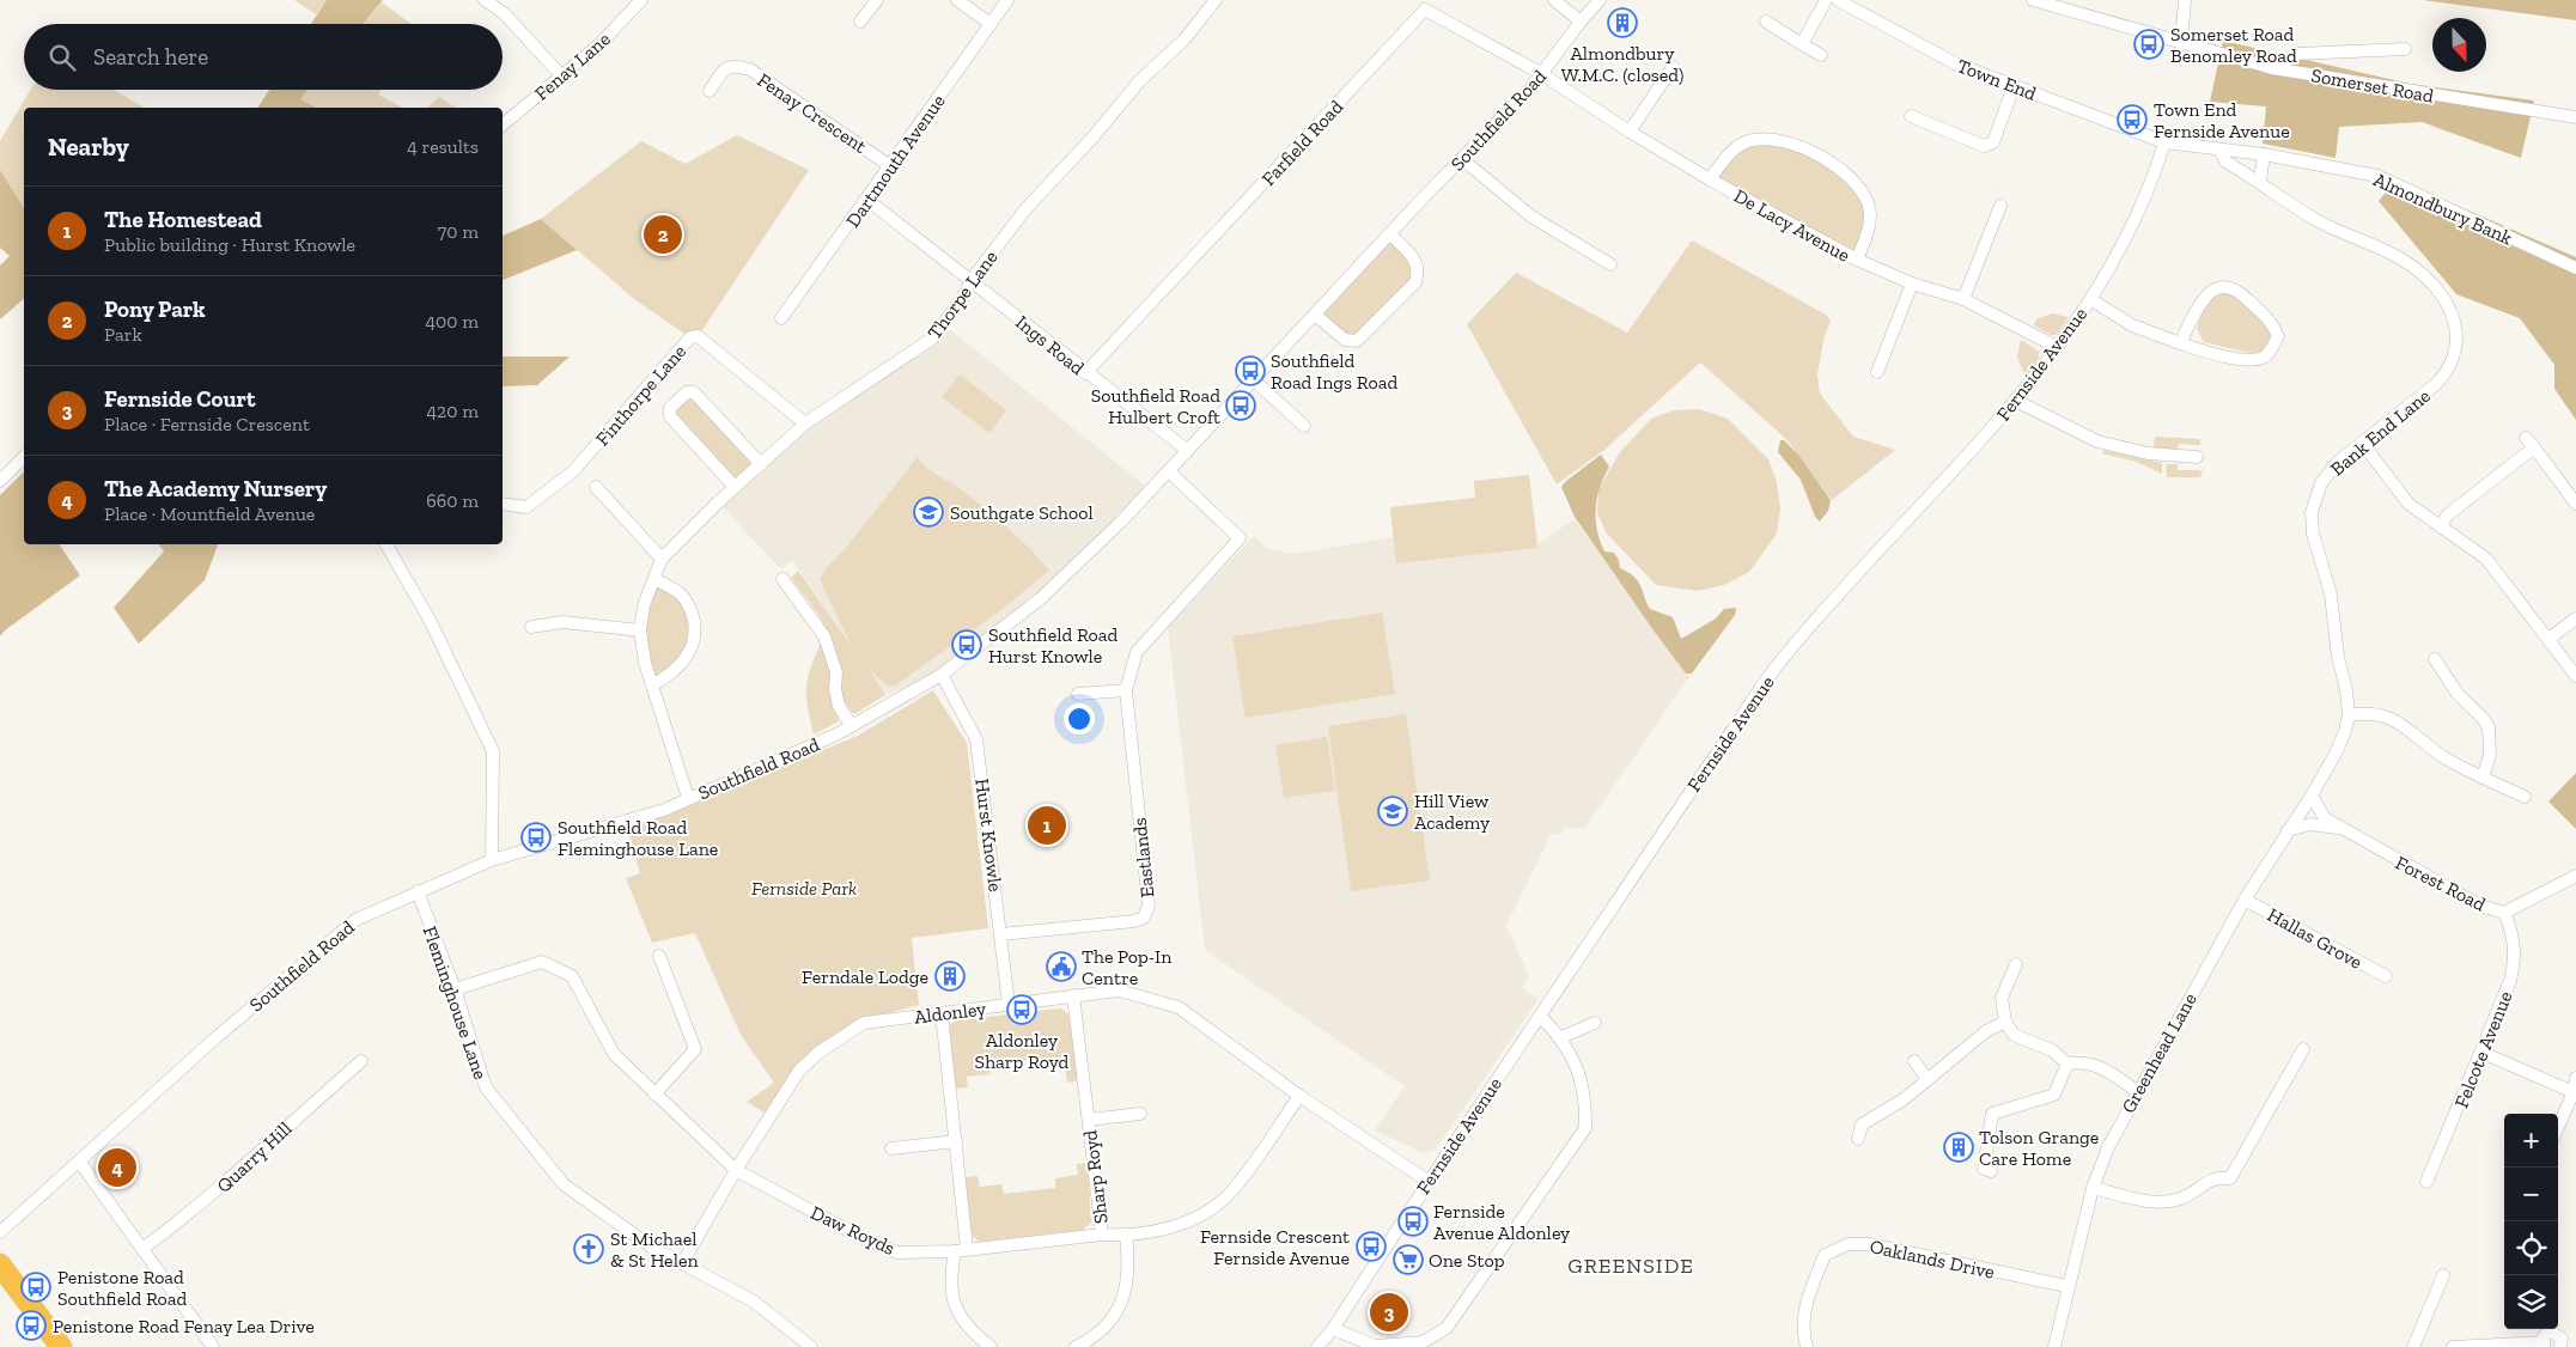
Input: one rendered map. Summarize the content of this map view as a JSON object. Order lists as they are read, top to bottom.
{
  "streets": {
    "street": [
      "Fenay Lane",
      "Town End",
      "Somerset Road",
      "Fenay Crescent",
      "Southfield Road",
      "Farfield Road",
      "Dartmouth Avenue",
      "Almondbury Bank",
      "De Lacy Avenue",
      "Thorpe Lane",
      "Ings Road",
      "Fernside Avenue",
      "Finthorpe Lane",
      "Bank End Lane",
      "Hurst Knowle",
      "Eastlands",
      "Forest Road",
      "Hallas Grove",
      "Fleminghouse Lane",
      "Aldonley",
      "Felcote Avenue",
      "Greenhead Lane",
      "Quarry Hill",
      "Sharp Royd",
      "Daw Royds",
      "Oaklands Drive"
    ]
  },
  "crossings": [
    ["Town End", "Almondbury Bank"],
    ["Town End", "Fernside Avenue"],
    ["Fenay Crescent", "Dartmouth Avenue"],
    ["Southfield Road", "Farfield Road"],
    ["Southfield Road", "De Lacy Avenue"],
    ["Southfield Road", "Thorpe Lane"],
    ["Southfield Road", "Ings Road"],
    ["Southfield Road", "Hurst Knowle"],
    ["Southfield Road", "Eastlands"],
    ["Southfield Road", "Fleminghouse Lane"],
    ["Farfield Road", "De Lacy Avenue"],
    ["Farfield Road", "Ings Road"],
    ["Dartmouth Avenue", "Ings Road"],
    ["Almondbury Bank", "Fernside Avenue"],
    ["Almondbury Bank", "Bank End Lane"],
    ["De Lacy Avenue", "Fernside Avenue"],
    ["Thorpe Lane", "Ings Road"],
    ["Thorpe Lane", "Finthorpe Lane"],
    ["Fernside Avenue", "Aldonley"],
    ["Bank End Lane", "Greenhead Lane"],
    ["Hurst Knowle", "Eastlands"],
    ["Hurst Knowle", "Aldonley"],
    ["Forest Road", "Felcote Avenue"],
    ["Forest Road", "Greenhead Lane"],
    ["Hallas Grove", "Greenhead Lane"],
    ["Fleminghouse Lane", "Aldonley"],
    ["Fleminghouse Lane", "Daw Royds"],
    ["Aldonley", "Sharp Royd"],
    ["Aldonley", "Daw Royds"],
    ["Greenhead Lane", "Oaklands Drive"],
    ["Sharp Royd", "Daw Royds"]
  ],
  "districts": ["GREENSIDE"],
  "parks": ["Fernside Park"],
  "places": {
    "building": ["Almondbury W.M.C. (closed)", "Ferndale Lodge", "Tolson Grange Care Home"],
    "bus stop": [
      "Somerset Road Benomley Road",
      "Town End Fernside Avenue",
      "Southfield Road Ings Road",
      "Southfield Road Hulbert Croft",
      "Southfield Road Hurst Knowle",
      "Southfield Road Fleminghouse Lane",
      "Aldonley Sharp Royd",
      "Fernside Avenue Aldonley",
      "Fernside Crescent Fernside Avenue",
      "Penistone Road Southfield Road",
      "Penistone Road Fenay Lea Drive"
    ],
    "school or university": ["Southgate School", "Hill View Academy"],
    "public building": ["The Pop-In Centre"],
    "church": ["St Michael & St Helen"],
    "supermarket": ["One Stop"]
  },
  "north": "bottom",
  "page": {
    "search": "Search here",
    "heading": ["Nearby", "4 results"],
    "list": [
      {
        "mark": "1",
        "name": "The Homestead",
        "note": "Public building · Hurst Knowle",
        "value": "70 m"
      },
      {
        "mark": "2",
        "name": "Pony Park",
        "note": "Park",
        "value": "400 m"
      },
      {
        "mark": "3",
        "name": "Fernside Court",
        "note": "Place · Fernside Crescent",
        "value": "420 m"
      },
      {
        "mark": "4",
        "name": "The Academy Nursery",
        "note": "Place · Mountfield Avenue",
        "value": "660 m"
      }
    ],
    "pins": [
      "2",
      "1",
      "4",
      "3"
    ],
    "map_buttons": ["+", "−"]
  }
}
